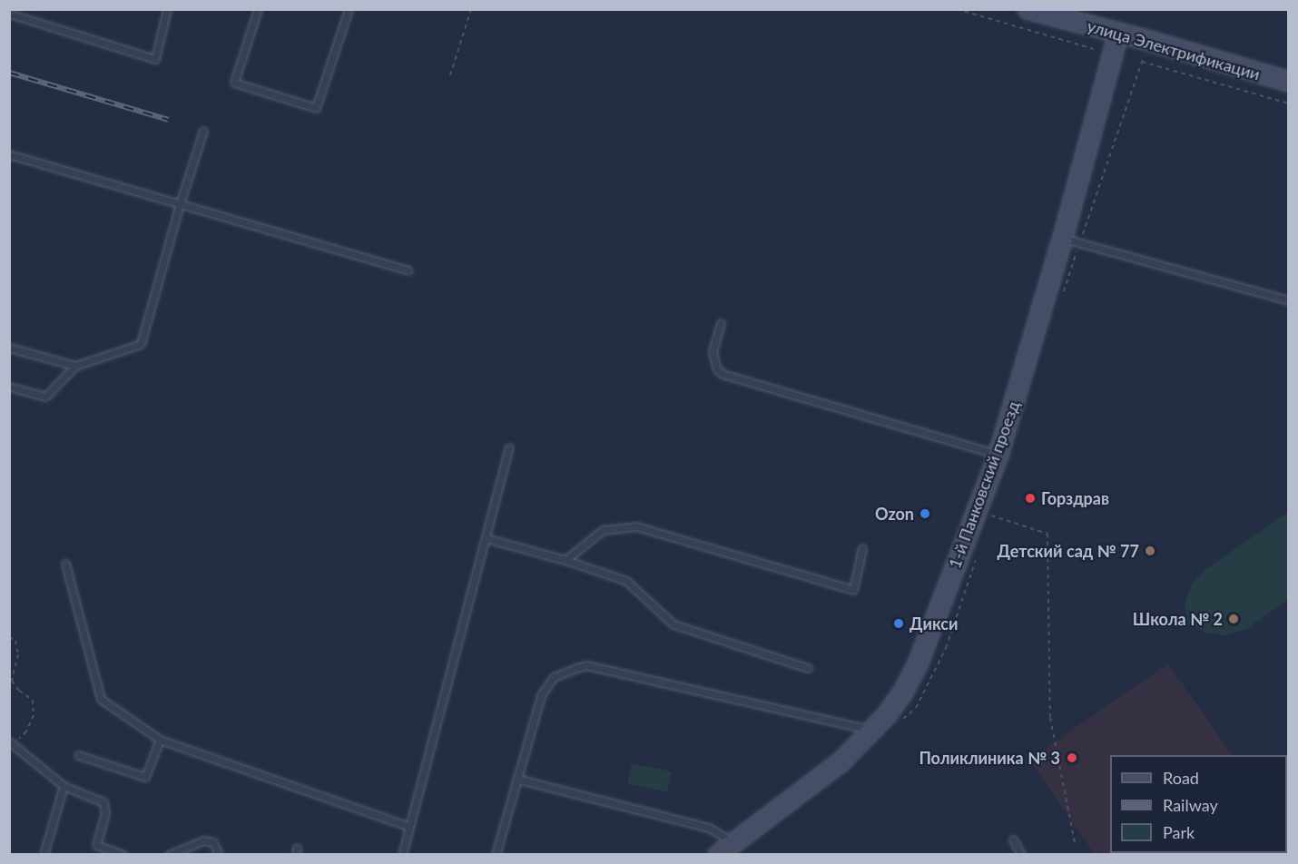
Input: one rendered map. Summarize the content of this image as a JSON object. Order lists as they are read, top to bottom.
{
  "streets": {
    "street": ["улица Электрификации", "1-й Панковский проезд"]
  },
  "crossings": [
    ["улица Электрификации", "1-й Панковский проезд"]
  ],
  "places": [
    "Горздрав",
    "Ozon",
    "Детский сад № 77",
    "Школа № 2",
    "Дикси",
    "Поликлиника № 3"
  ],
  "legend": ["Road", "Railway", "Park"]
}
